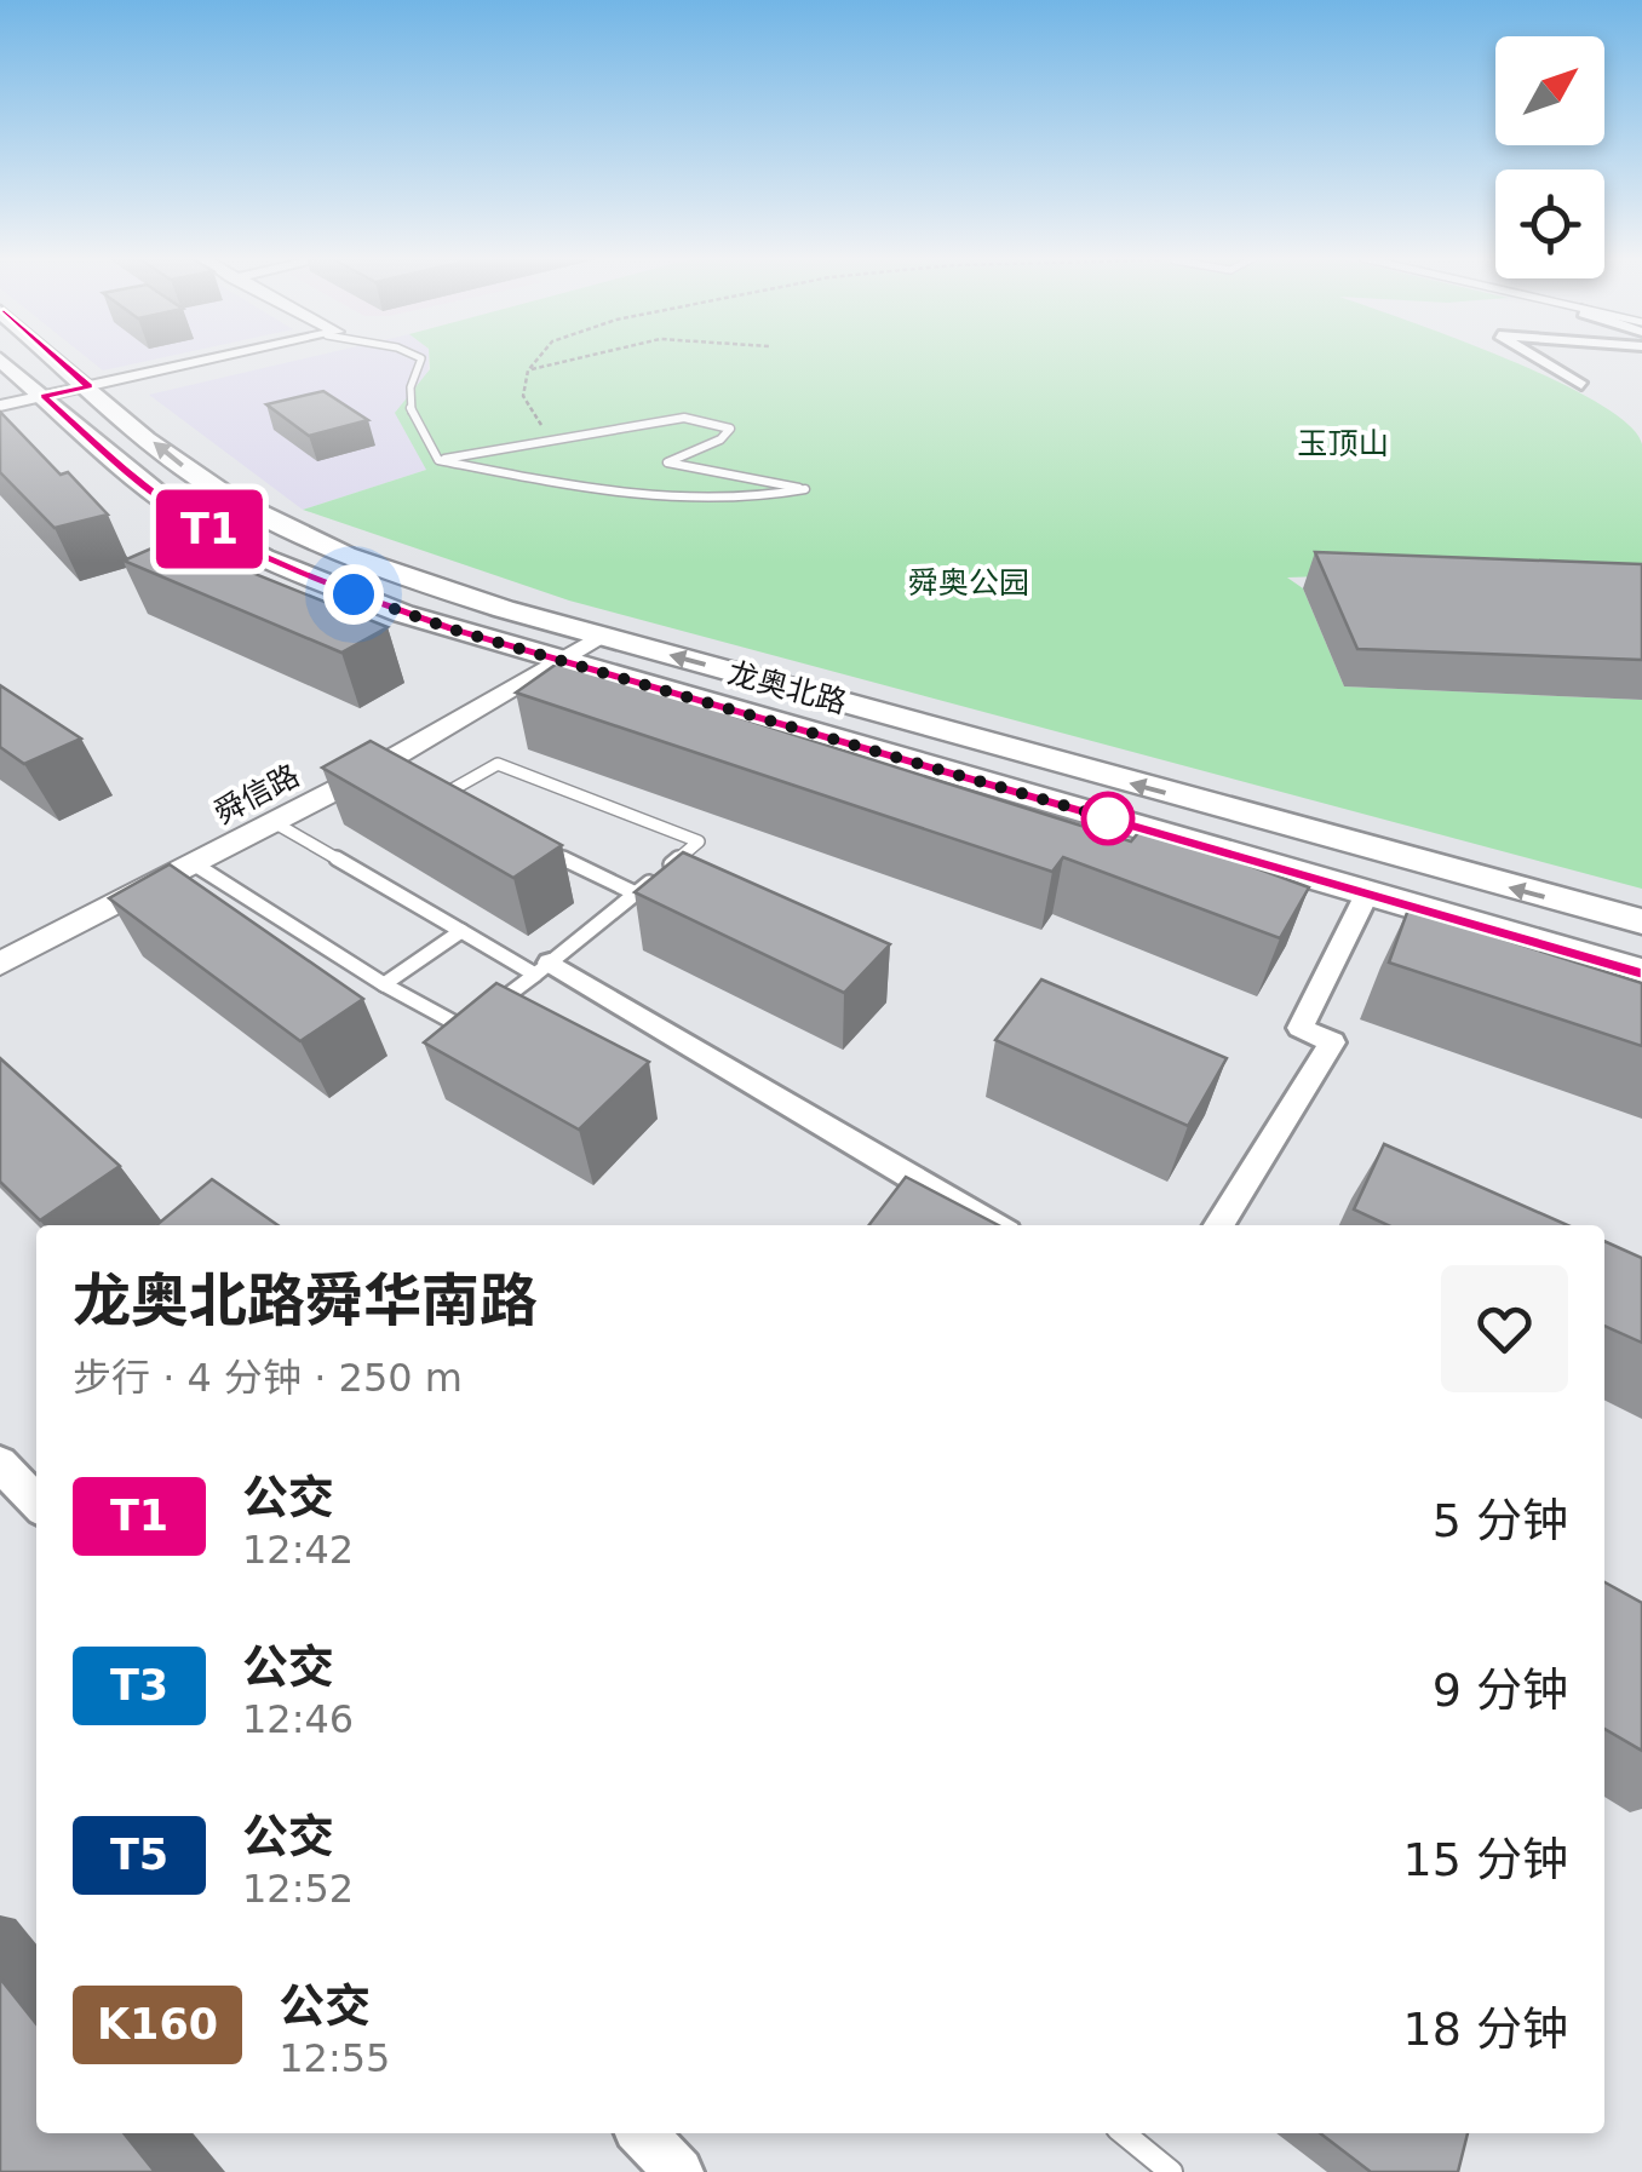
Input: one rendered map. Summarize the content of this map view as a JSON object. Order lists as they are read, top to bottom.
{
  "streets": {
    "main road": ["龙奥北路"],
    "street": ["舜信路"]
  },
  "crossings": [
    ["龙奥北路", "舜信路"]
  ],
  "parks": ["玉顶山", "舜奥公园"],
  "lines": ["bus line T1"],
  "north": "top right",
  "page": {
    "on_map": "T1",
    "heading": ["龙奥北路舜华南路", "步行 · 4 分钟 · 250 m"],
    "list": [
      {
        "mark": "T1",
        "name": "公交",
        "note": "12:42",
        "value": "5 分钟"
      },
      {
        "mark": "T3",
        "name": "公交",
        "note": "12:46",
        "value": "9 分钟"
      },
      {
        "mark": "T5",
        "name": "公交",
        "note": "12:52",
        "value": "15 分钟"
      },
      {
        "mark": "K160",
        "name": "公交",
        "note": "12:55",
        "value": "18 分钟"
      }
    ]
  }
}
